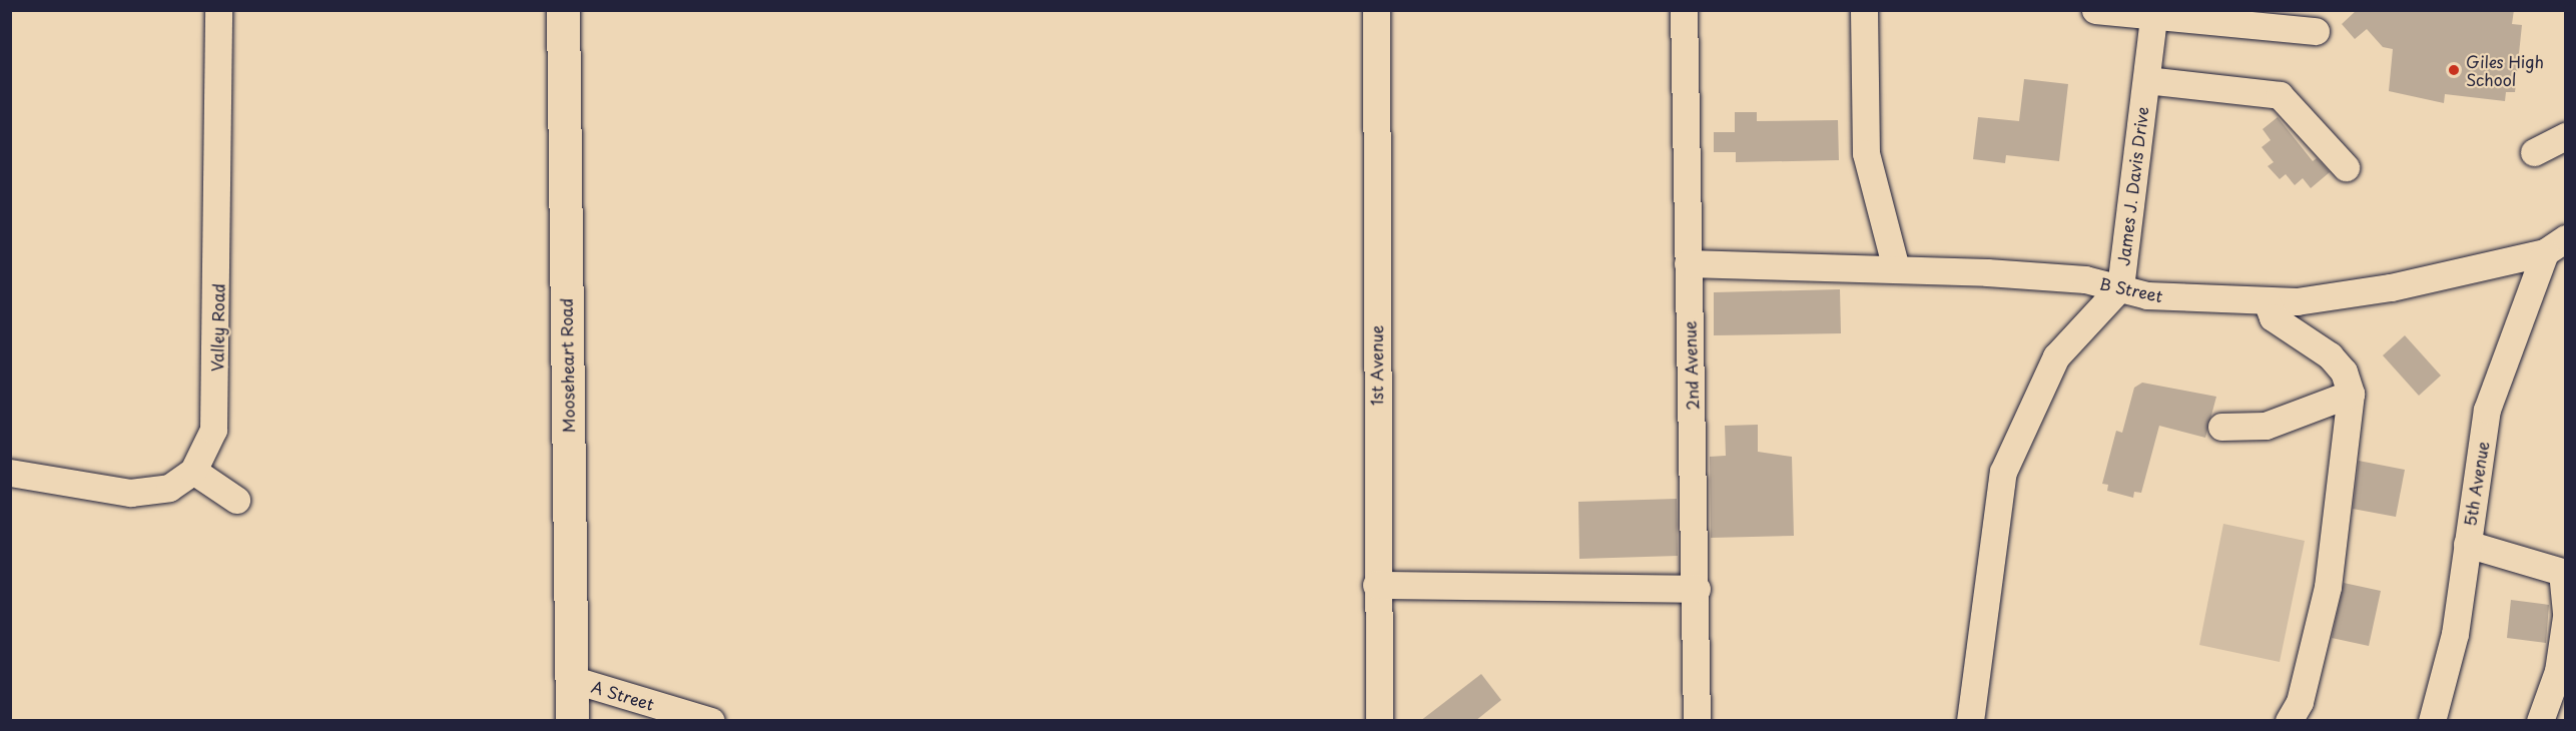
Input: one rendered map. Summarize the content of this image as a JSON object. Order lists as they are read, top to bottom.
{
  "streets": {
    "main road": ["Mooseheart Road"],
    "street": [
      "James J. Davis Drive",
      "B Street",
      "Valley Road",
      "1st Avenue",
      "2nd Avenue",
      "5th Avenue",
      "A Street"
    ]
  },
  "crossings": [
    ["James J. Davis Drive", "B Street"],
    ["B Street", "2nd Avenue"],
    ["B Street", "5th Avenue"],
    ["Mooseheart Road", "A Street"]
  ],
  "places": ["Giles High School"]
}
